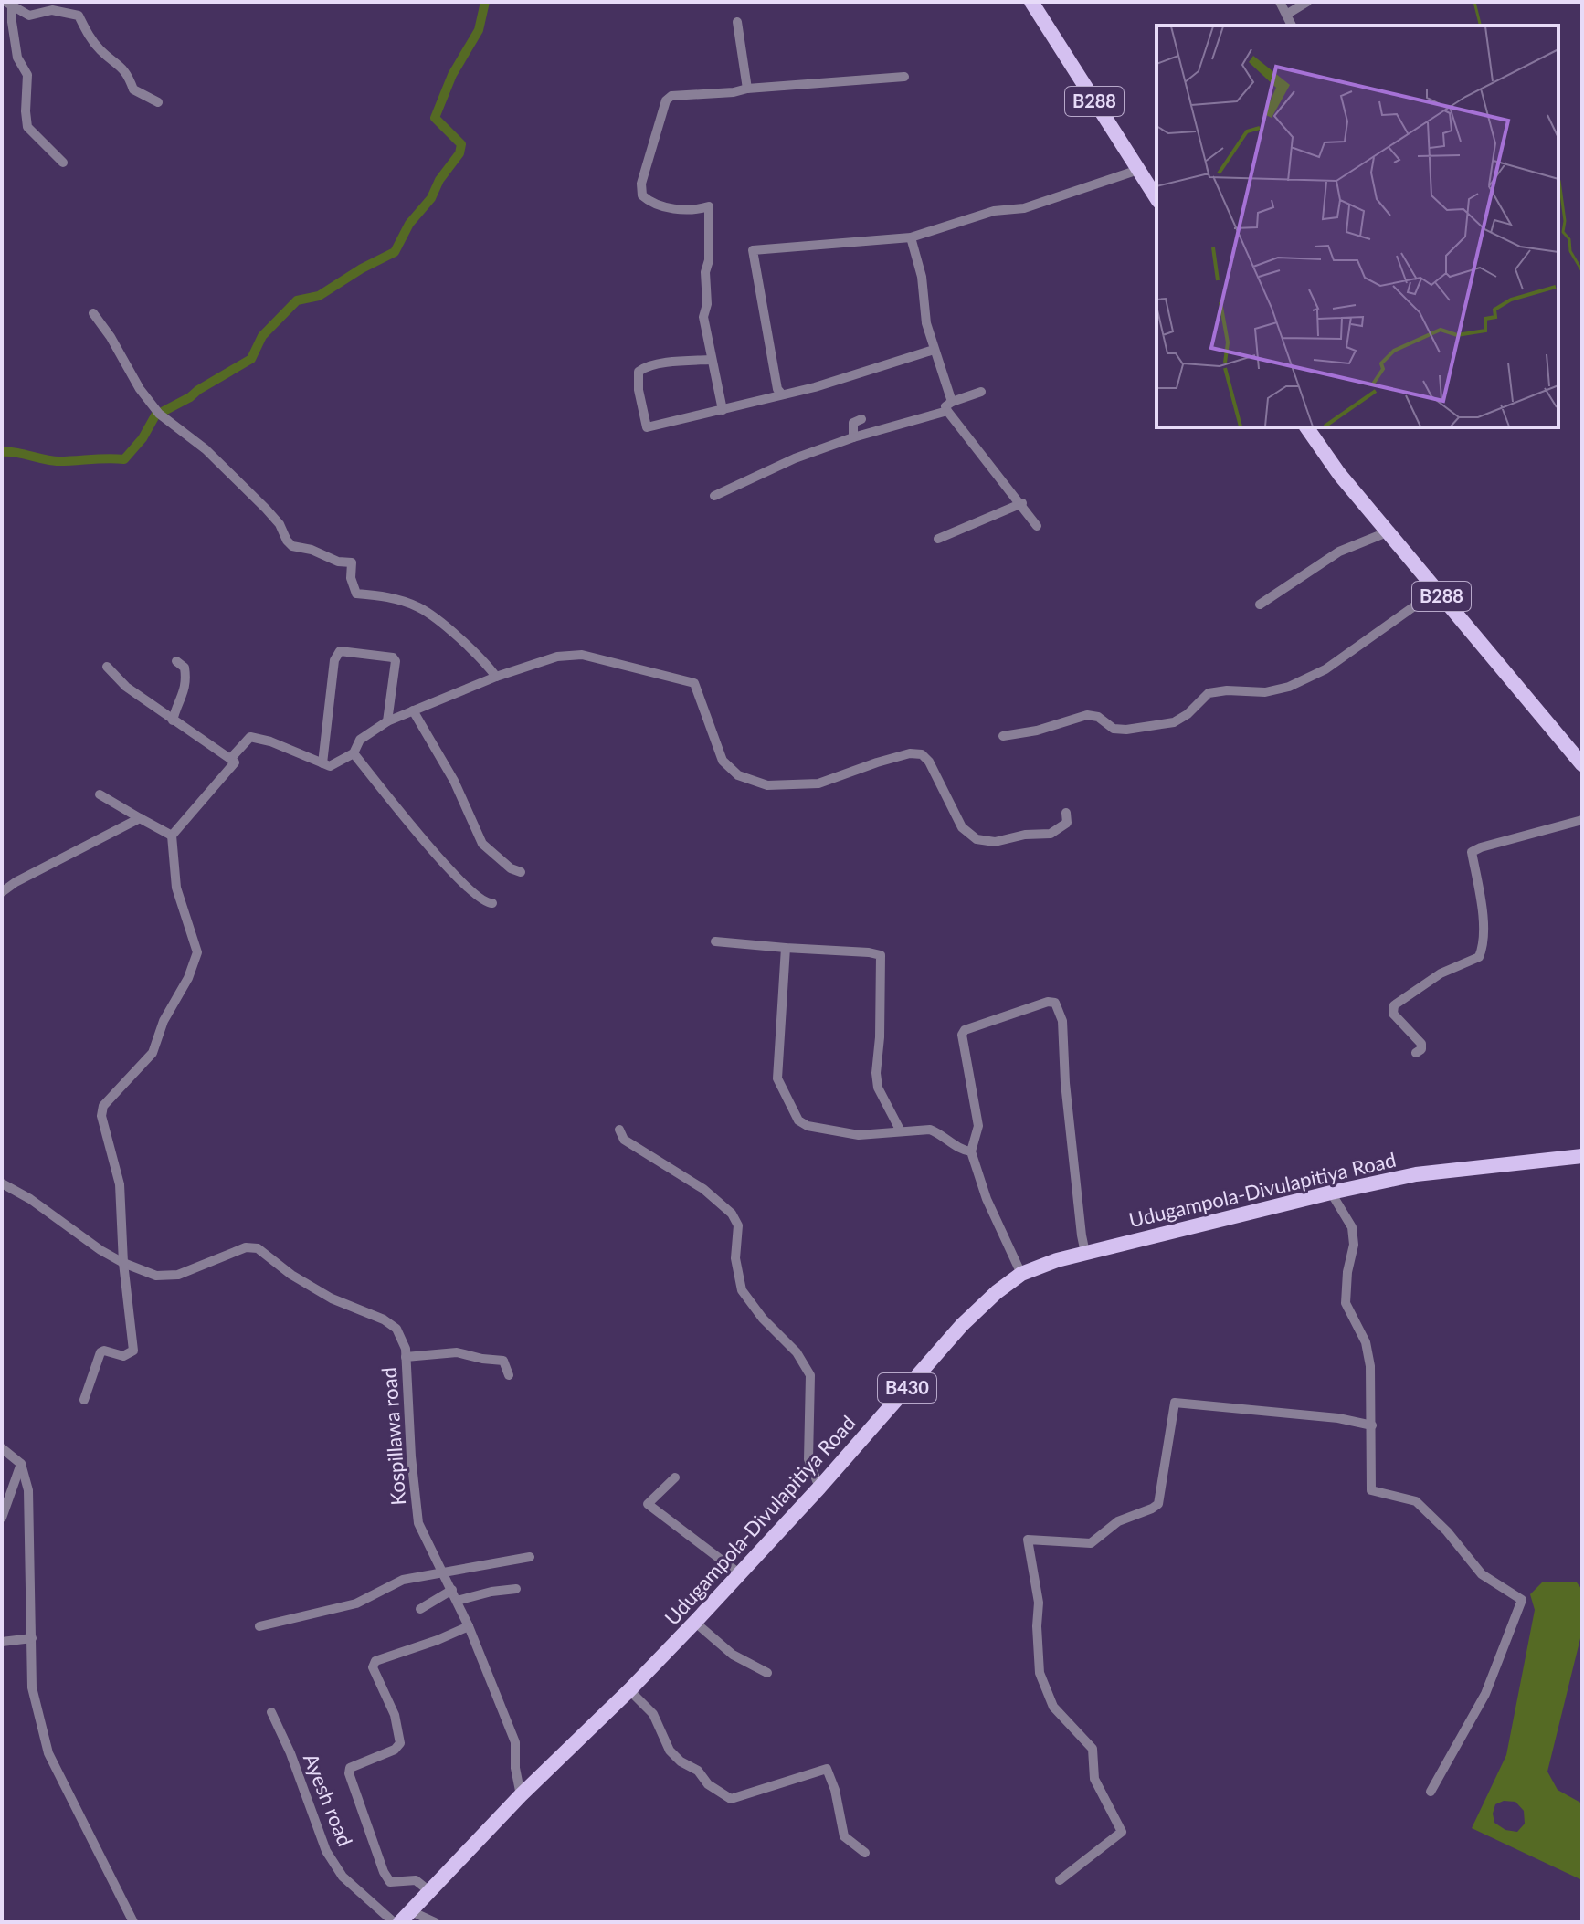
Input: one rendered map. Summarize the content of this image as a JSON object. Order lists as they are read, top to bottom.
{
  "streets": {
    "main road": ["B288", "Udugampola-Divulapitiya Road", "B430"],
    "street": ["Kospillawa road", "Ayesh road"]
  },
  "crossings": [
    ["Udugampola-Divulapitiya Road", "Kospillawa road"]
  ]
}
